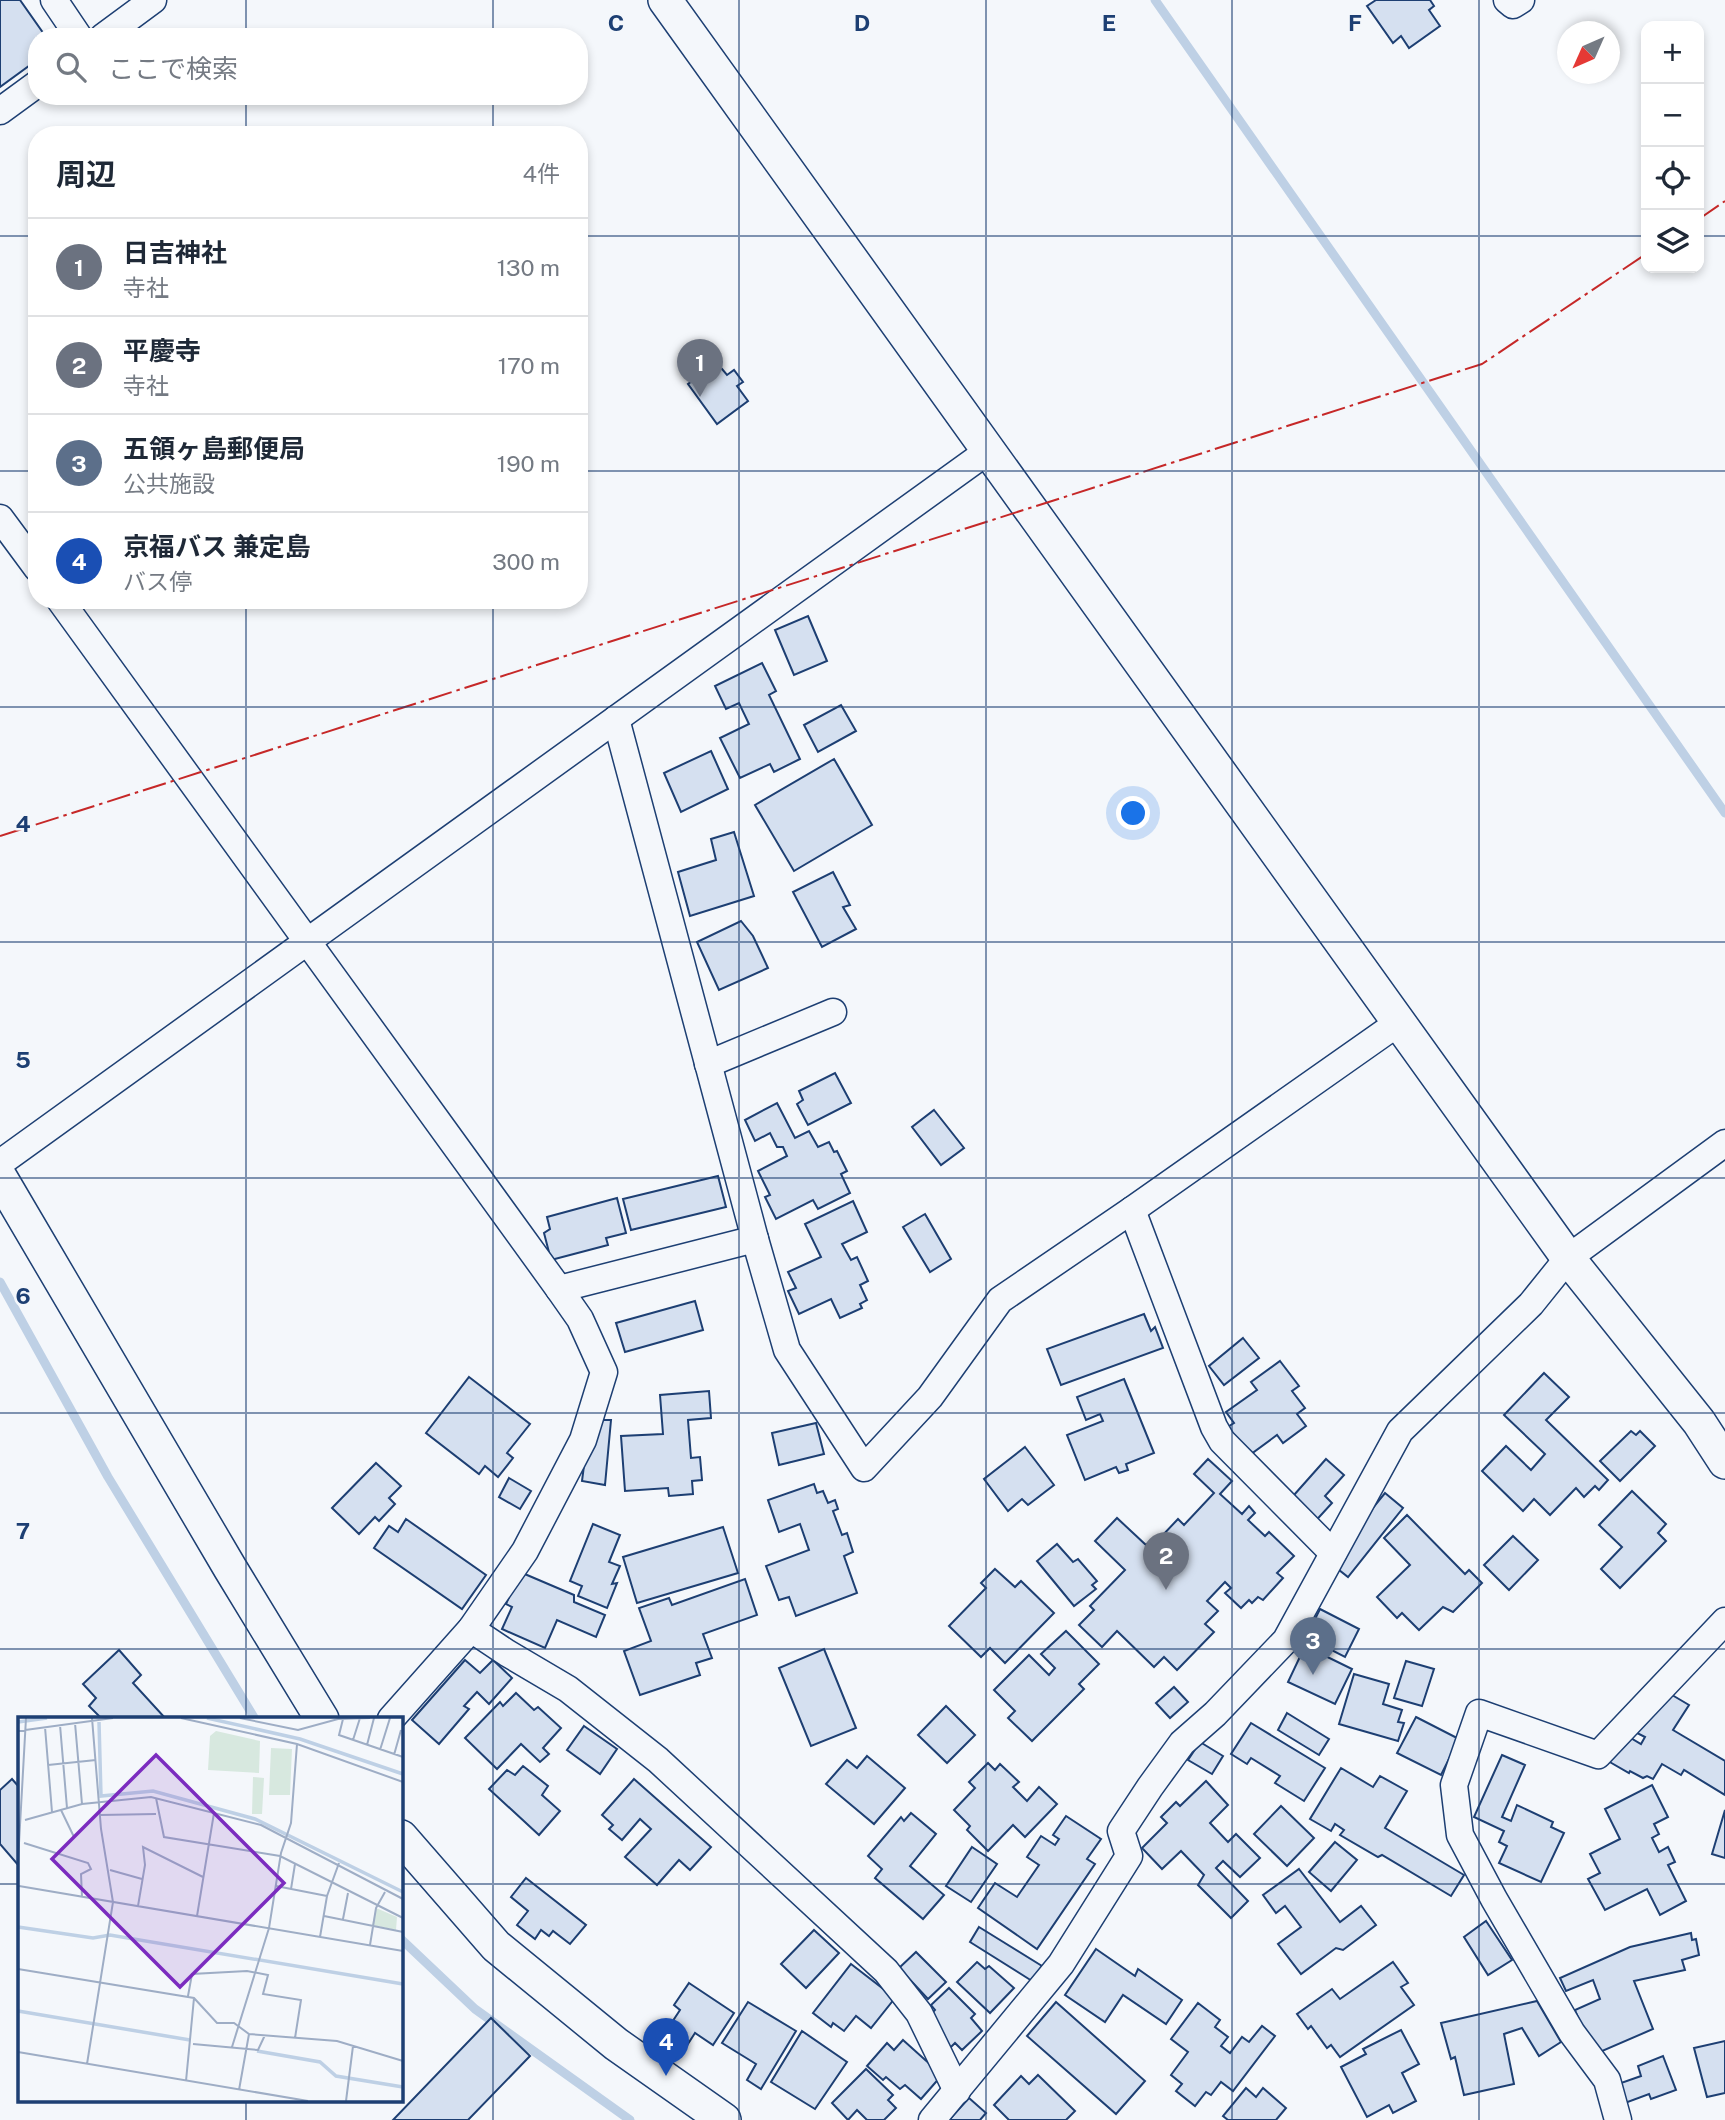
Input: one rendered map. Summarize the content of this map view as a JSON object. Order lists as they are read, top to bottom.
{
  "north": "bottom left",
  "page": {
    "map_buttons": ["+", "−"],
    "search": "ここで検索",
    "heading": ["周辺", "4件"],
    "list": [
      {
        "mark": "1",
        "name": "日吉神社",
        "note": "寺社",
        "value": "130 m"
      },
      {
        "mark": "2",
        "name": "平慶寺",
        "note": "寺社",
        "value": "170 m"
      },
      {
        "mark": "3",
        "name": "五領ヶ島郵便局",
        "note": "公共施設",
        "value": "190 m"
      },
      {
        "mark": "4",
        "name": "京福バス 兼定島",
        "note": "バス停",
        "value": "300 m"
      }
    ],
    "pins": [
      "1",
      "2",
      "3",
      "4"
    ]
  },
  "grid": {
    "columns": [
      "C",
      "D",
      "E",
      "F"
    ],
    "rows": [
      "4",
      "5",
      "6",
      "7"
    ]
  }
}
